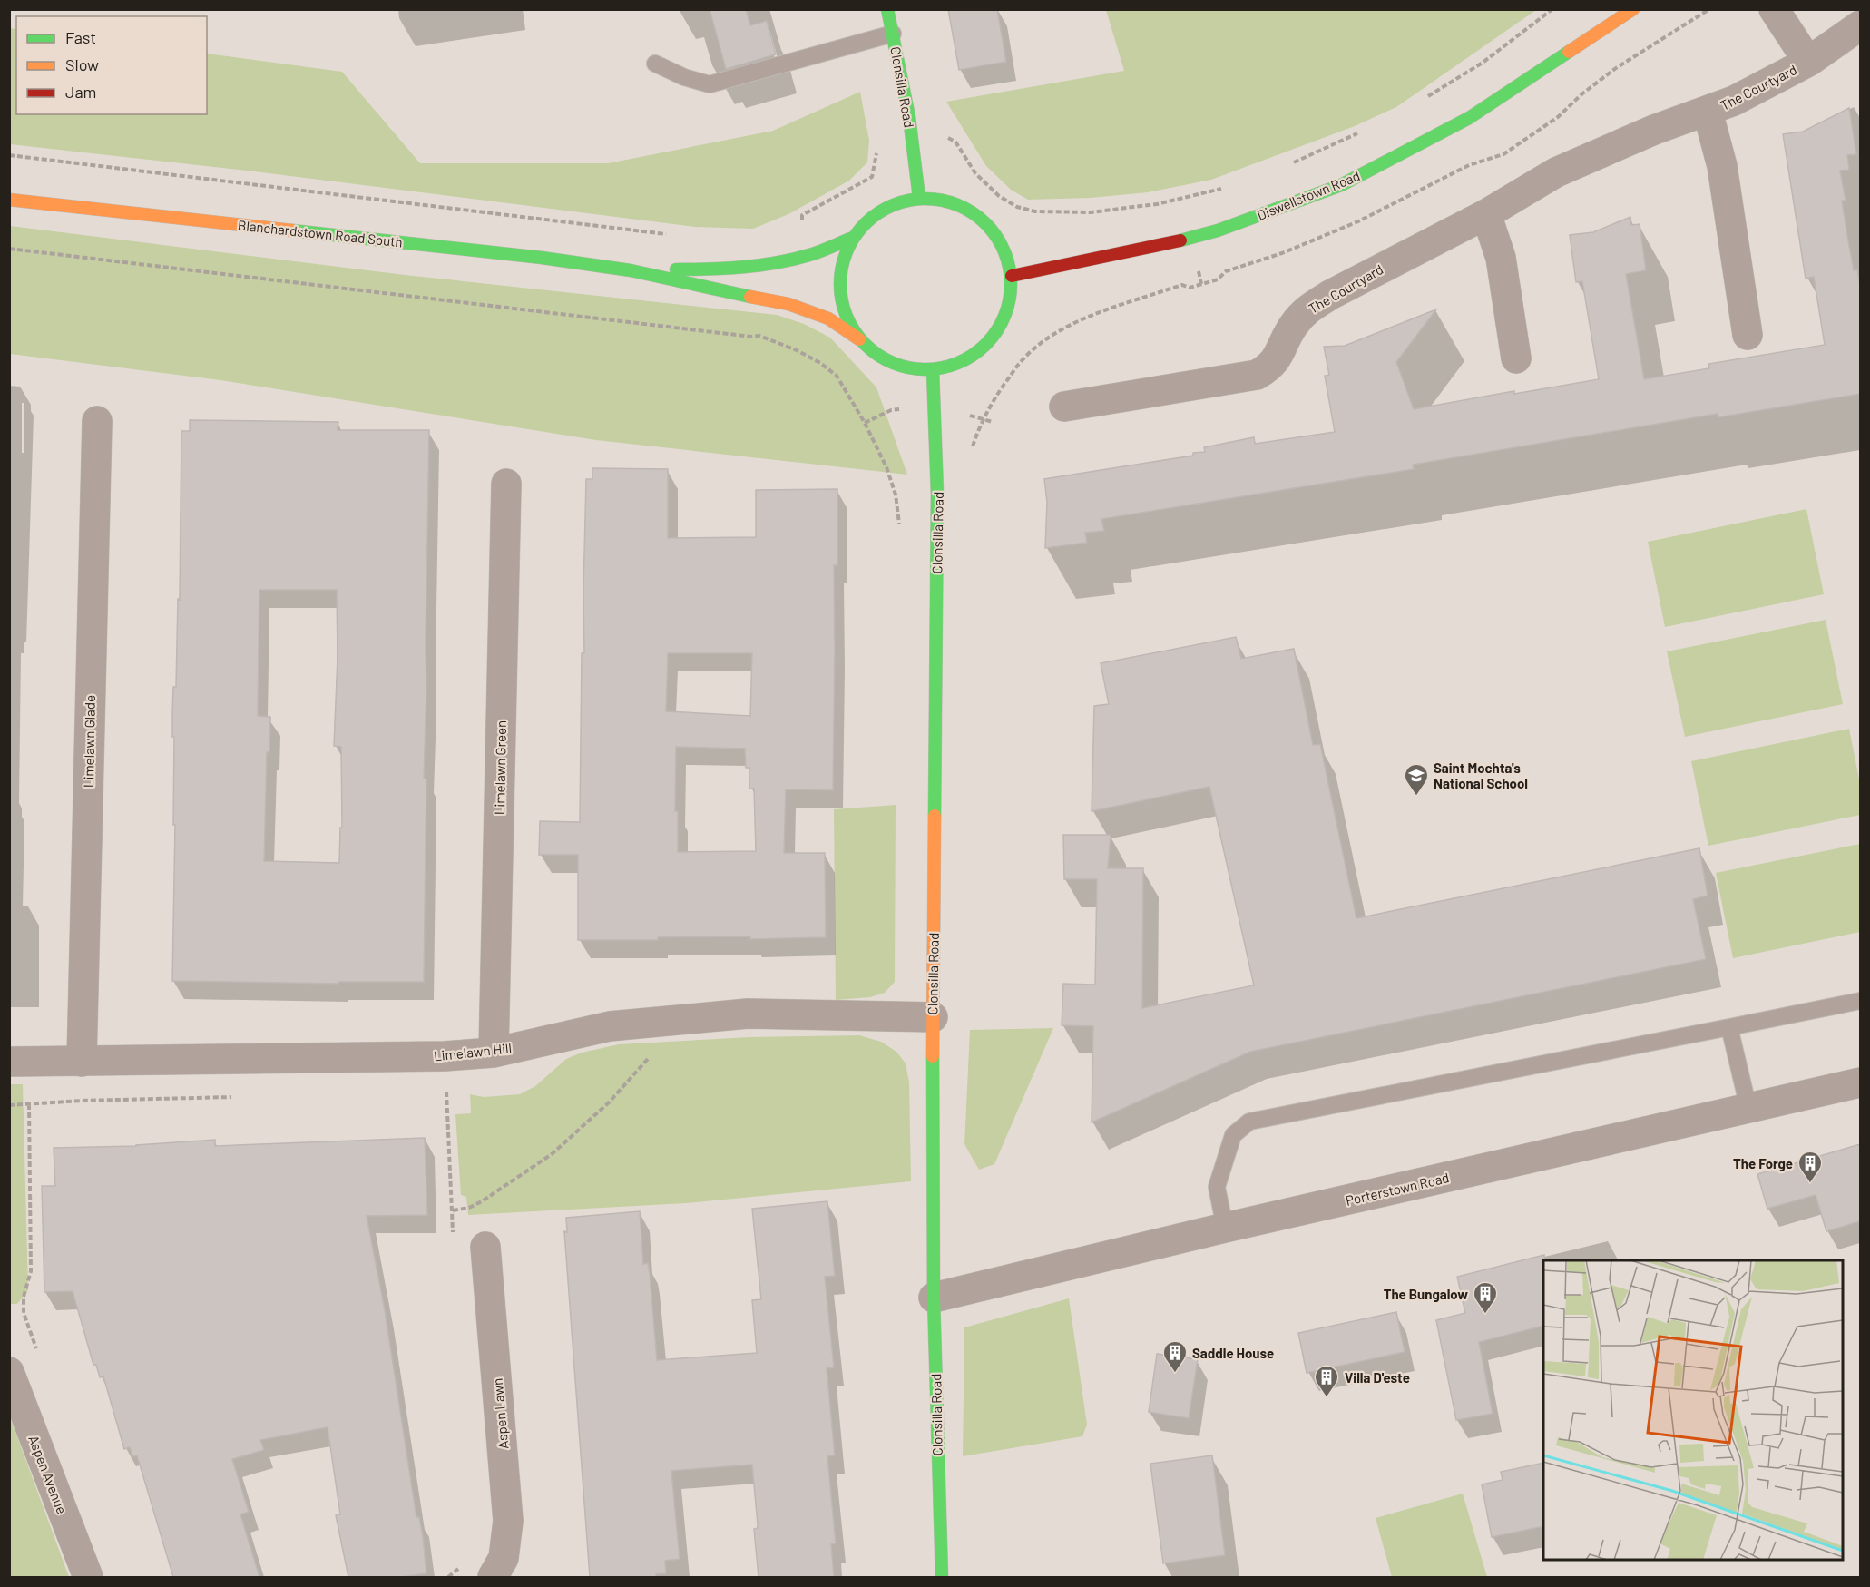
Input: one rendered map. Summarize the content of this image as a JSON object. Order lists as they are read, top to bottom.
{
  "streets": {
    "main road": ["Clonsilla Road", "Diswellstown Road", "Blanchardstown Road South"],
    "street": [
      "The Courtyard",
      "Limelawn Glade",
      "Limelawn Green",
      "Limelawn Hill",
      "Porterstown Road",
      "Aspen Lawn",
      "Aspen Avenue"
    ]
  },
  "crossings": [
    ["Clonsilla Road", "Diswellstown Road"],
    ["Clonsilla Road", "Blanchardstown Road South"],
    ["Clonsilla Road", "Limelawn Hill"],
    ["Clonsilla Road", "Porterstown Road"],
    ["Diswellstown Road", "Blanchardstown Road South"],
    ["Limelawn Glade", "Limelawn Hill"],
    ["Limelawn Green", "Limelawn Hill"]
  ],
  "places": {
    "school or university": ["Saint Mochta's National School"],
    "building": [
      "The Forge",
      "The Bungalow",
      "Saddle House",
      "Villa D'este"
    ]
  },
  "legend": ["Fast", "Slow", "Jam"]
}
